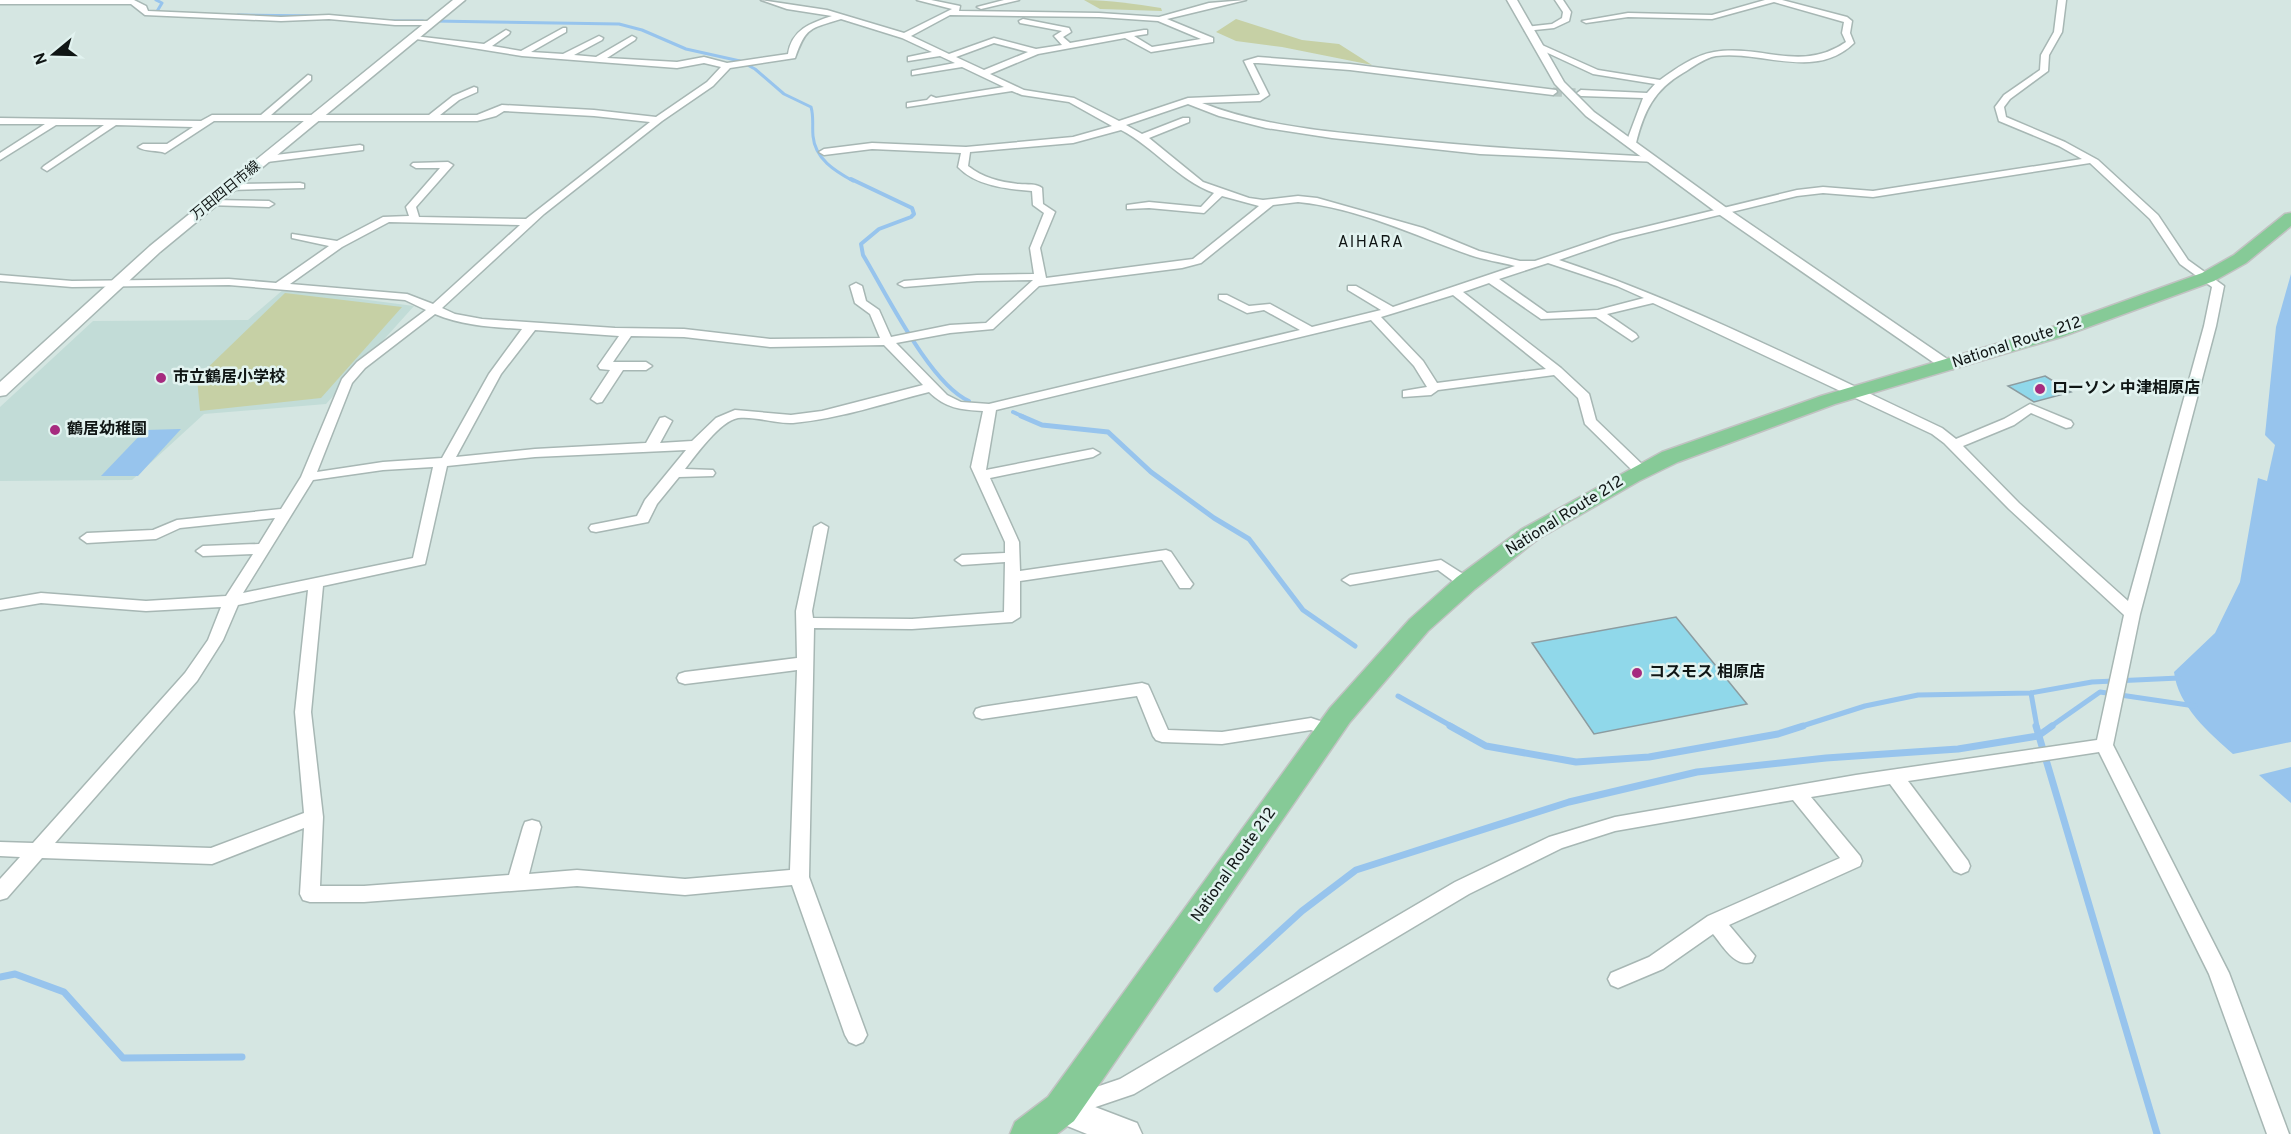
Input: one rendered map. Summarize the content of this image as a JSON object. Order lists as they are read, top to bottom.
{
  "streets": {
    "highway": ["National Route 212"],
    "main road": ["万田四日市線"]
  },
  "districts": ["AIHARA"],
  "places": [
    "市立鶴居小学校",
    "ローソン 中津相原店",
    "鶴居幼稚園",
    "コスモス 相原店"
  ],
  "north": "left"
}
